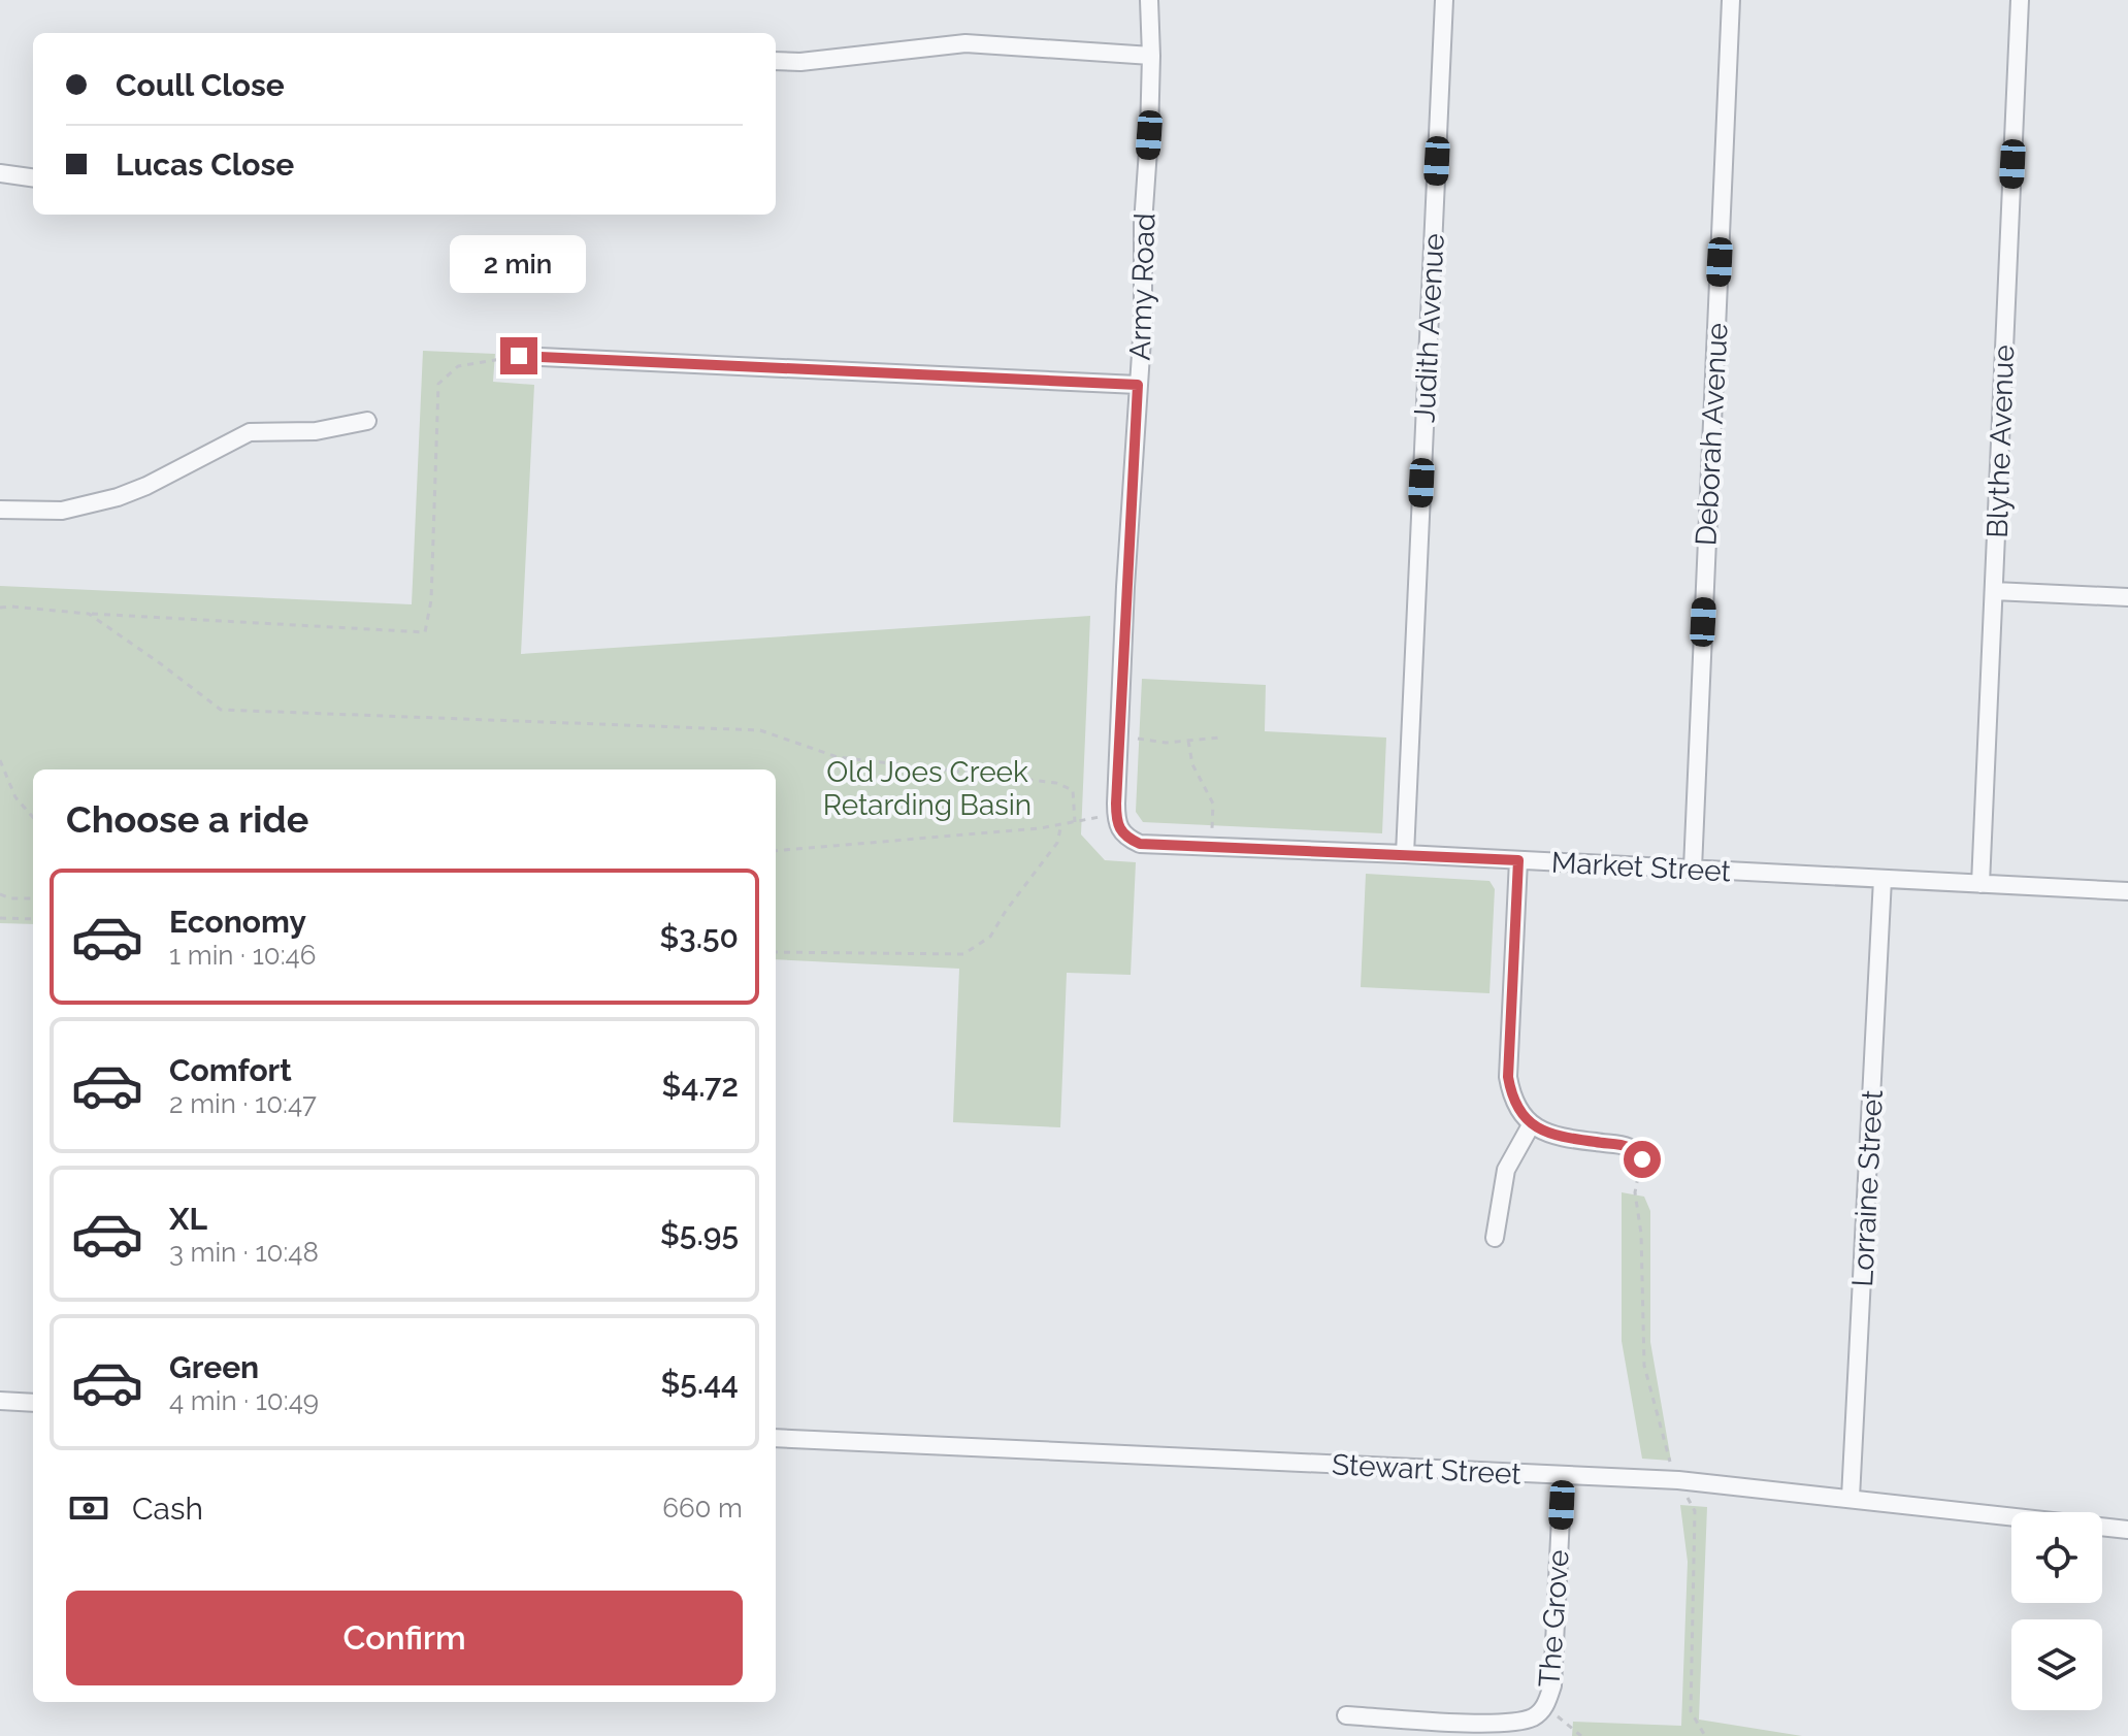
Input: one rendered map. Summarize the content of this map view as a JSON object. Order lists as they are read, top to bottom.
{
  "streets": {
    "street": [
      "Army Road",
      "Judith Avenue",
      "Deborah Avenue",
      "Blythe Avenue",
      "Market Street",
      "Lorraine Street",
      "Stewart Street",
      "The Grove"
    ]
  },
  "crossings": [
    ["Army Road", "Market Street"],
    ["Judith Avenue", "Market Street"],
    ["Deborah Avenue", "Market Street"],
    ["Blythe Avenue", "Market Street"],
    ["Market Street", "Lorraine Street"],
    ["Lorraine Street", "Stewart Street"],
    ["Stewart Street", "The Grove"]
  ],
  "parks": ["Old Joes Creek Retarding Basin"],
  "page": {
    "banner": ["Coull Close", "Lucas Close"],
    "bubble": "2 min",
    "heading": "Choose a ride",
    "list": [
      {
        "name": "Economy",
        "note": "1 min · 10:46",
        "value": "$3.50"
      },
      {
        "name": "Comfort",
        "note": "2 min · 10:47",
        "value": "$4.72"
      },
      {
        "name": "XL",
        "note": "3 min · 10:48",
        "value": "$5.95"
      },
      {
        "name": "Green",
        "note": "4 min · 10:49",
        "value": "$5.44"
      }
    ],
    "pay": ["Cash", "660 m"],
    "buttons": "Confirm"
  }
}
